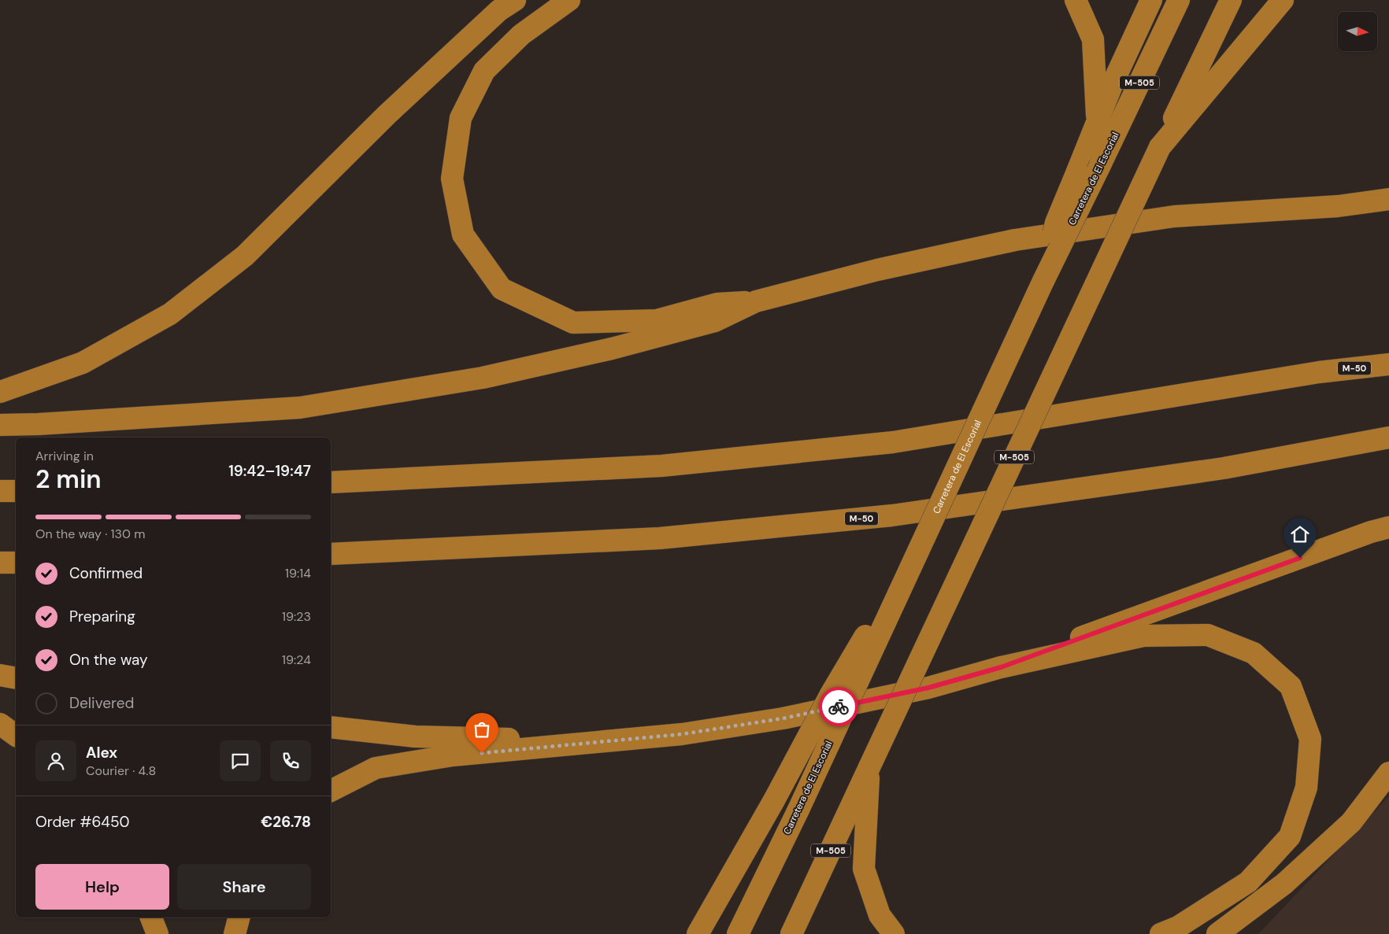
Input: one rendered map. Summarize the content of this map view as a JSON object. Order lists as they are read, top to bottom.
{
  "streets": {
    "highway": ["M-505", "Carretera de El Escorial", "M-50"]
  },
  "north": "right",
  "page": {
    "heading": ["2 min", "Arriving in", "19:42–19:47"],
    "panel": [
      "Alex",
      "Courier · 4.8",
      "Order #6450",
      "€26.78"
    ],
    "bar": "On the way · 130 m",
    "list": [
      ["Confirmed", "19:14"],
      ["Preparing", "19:23"],
      ["On the way", "19:24"],
      "Delivered"
    ],
    "buttons": ["Help", "Share"]
  }
}
